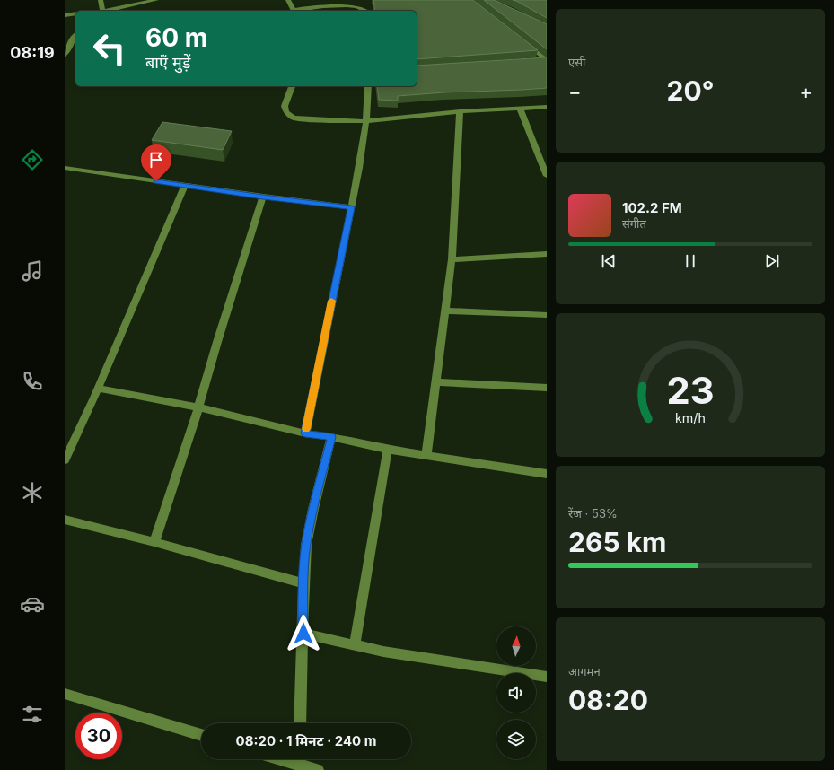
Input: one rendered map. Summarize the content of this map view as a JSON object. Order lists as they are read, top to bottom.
{
  "north": "top",
  "page": {
    "tabs": "08:19",
    "tile": [
      "एसी",
      ["रेंज · 53%", "265 km"],
      ["आगमन", "08:20"]
    ],
    "turn": ["60 m", "बाएँ मुड़ें"],
    "heat": ["−", "20°", "+"],
    "song": ["102.2 FM", "संगीत"],
    "limit": "30",
    "trip": "08:20 · 1 मिनट · 240 m",
    "gauge": ["23", "km/h"]
  }
}
